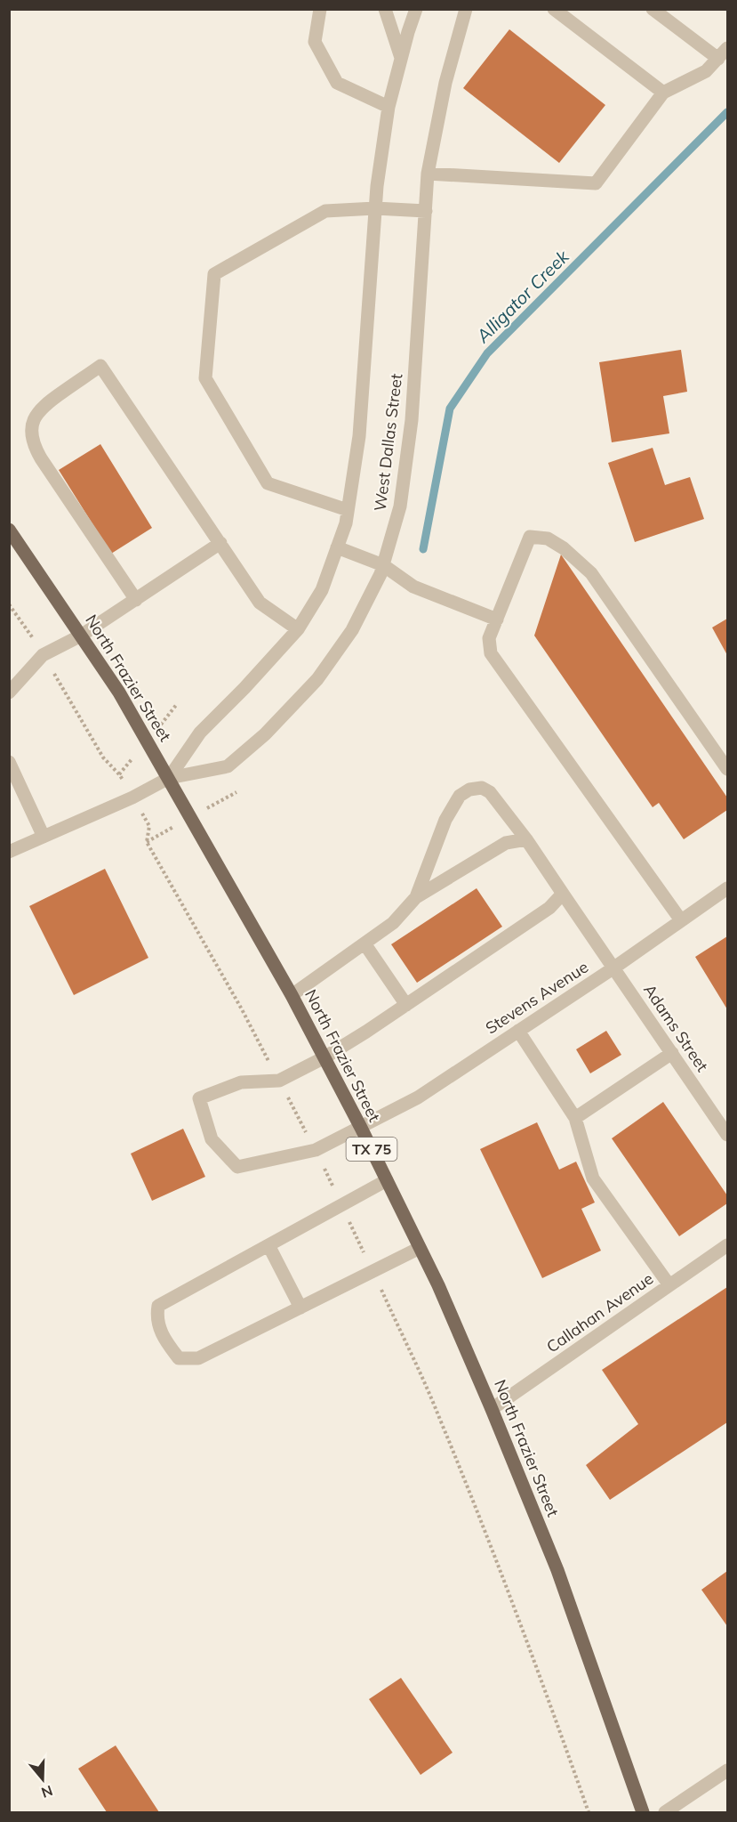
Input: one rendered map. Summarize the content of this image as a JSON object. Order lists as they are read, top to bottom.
{
  "streets": {
    "main road": ["North Frazier Street", "TX 75"],
    "street": [
      "West Dallas Street",
      "Stevens Avenue",
      "Adams Street",
      "Callahan Avenue"
    ]
  },
  "crossings": [
    ["West Dallas Street", "North Frazier Street"],
    ["North Frazier Street", "Stevens Avenue"],
    ["North Frazier Street", "Callahan Avenue"],
    ["Stevens Avenue", "Adams Street"]
  ],
  "water": ["Alligator Creek"],
  "north": "bottom"
}
